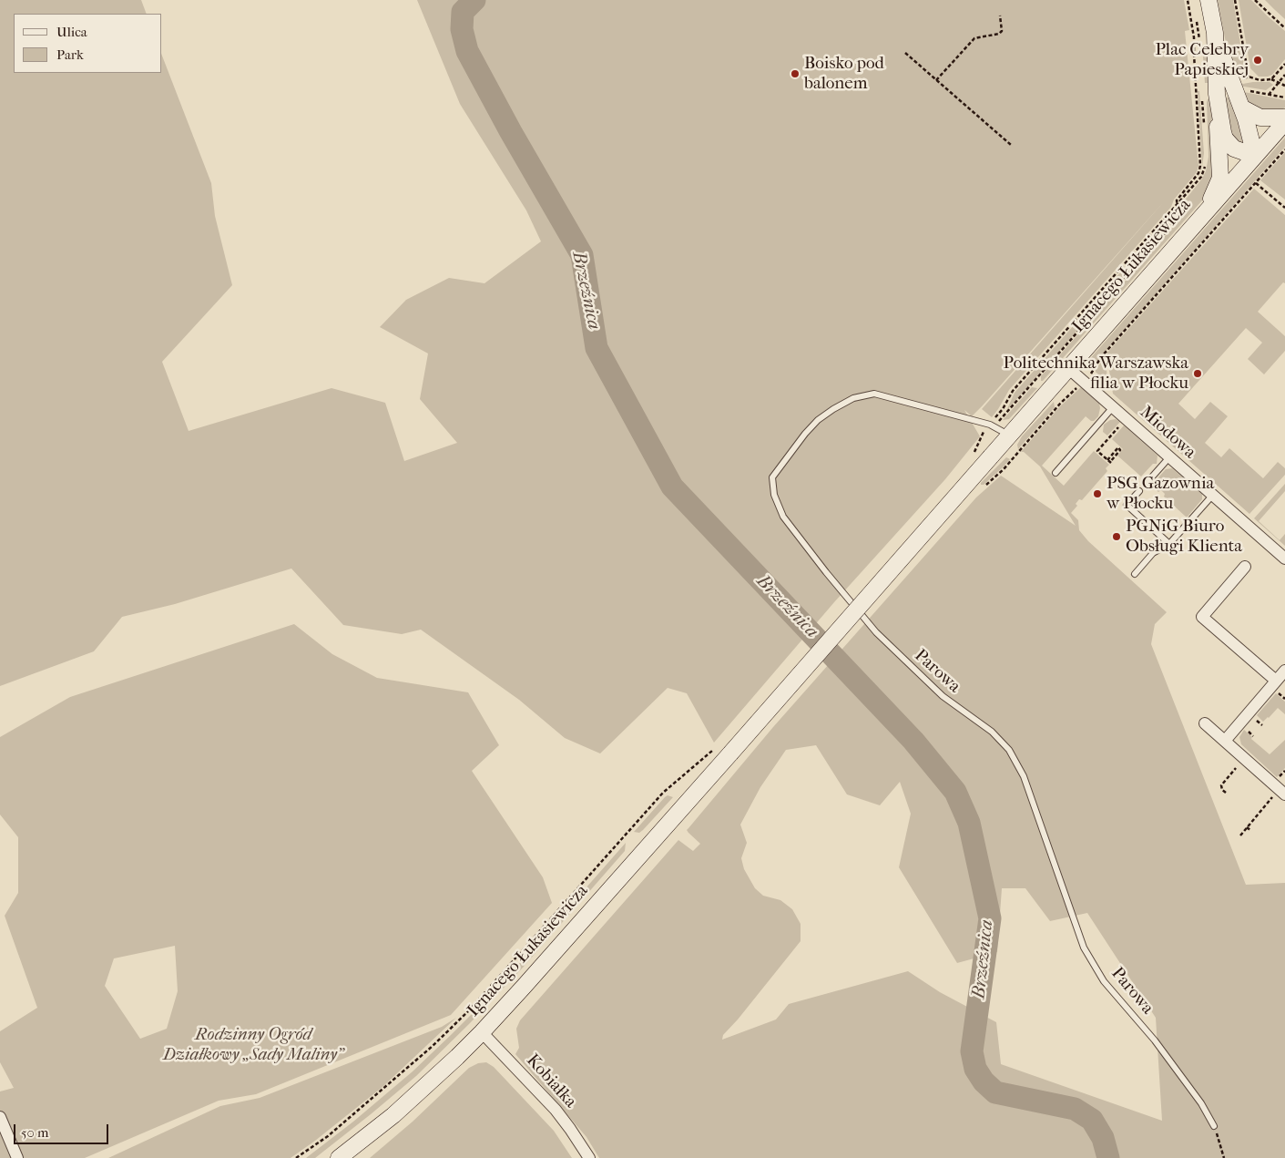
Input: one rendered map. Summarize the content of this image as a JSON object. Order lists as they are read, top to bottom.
{
  "streets": {
    "street": ["Ignacego Łukasiewicza", "Miodowa", "Kobiałka"],
    "lane": ["Parowa"]
  },
  "crossings": [
    ["Ignacego Łukasiewicza", "Miodowa"],
    ["Ignacego Łukasiewicza", "Parowa"],
    ["Ignacego Łukasiewicza", "Kobiałka"]
  ],
  "water": ["Brzeźnica"],
  "parks": ["Rodzinny Ogród Działkowy „Sady Maliny”"],
  "places": [
    "Plac Celebry Papieskiej",
    "Boisko pod balonem",
    "Politechnika Warszawska filia w Płocku",
    "PSG Gazownia w Płocku",
    "PGNiG Biuro Obsługi Klienta"
  ],
  "legend": ["Ulica", "Park"],
  "scale_bar": "50 m"
}
